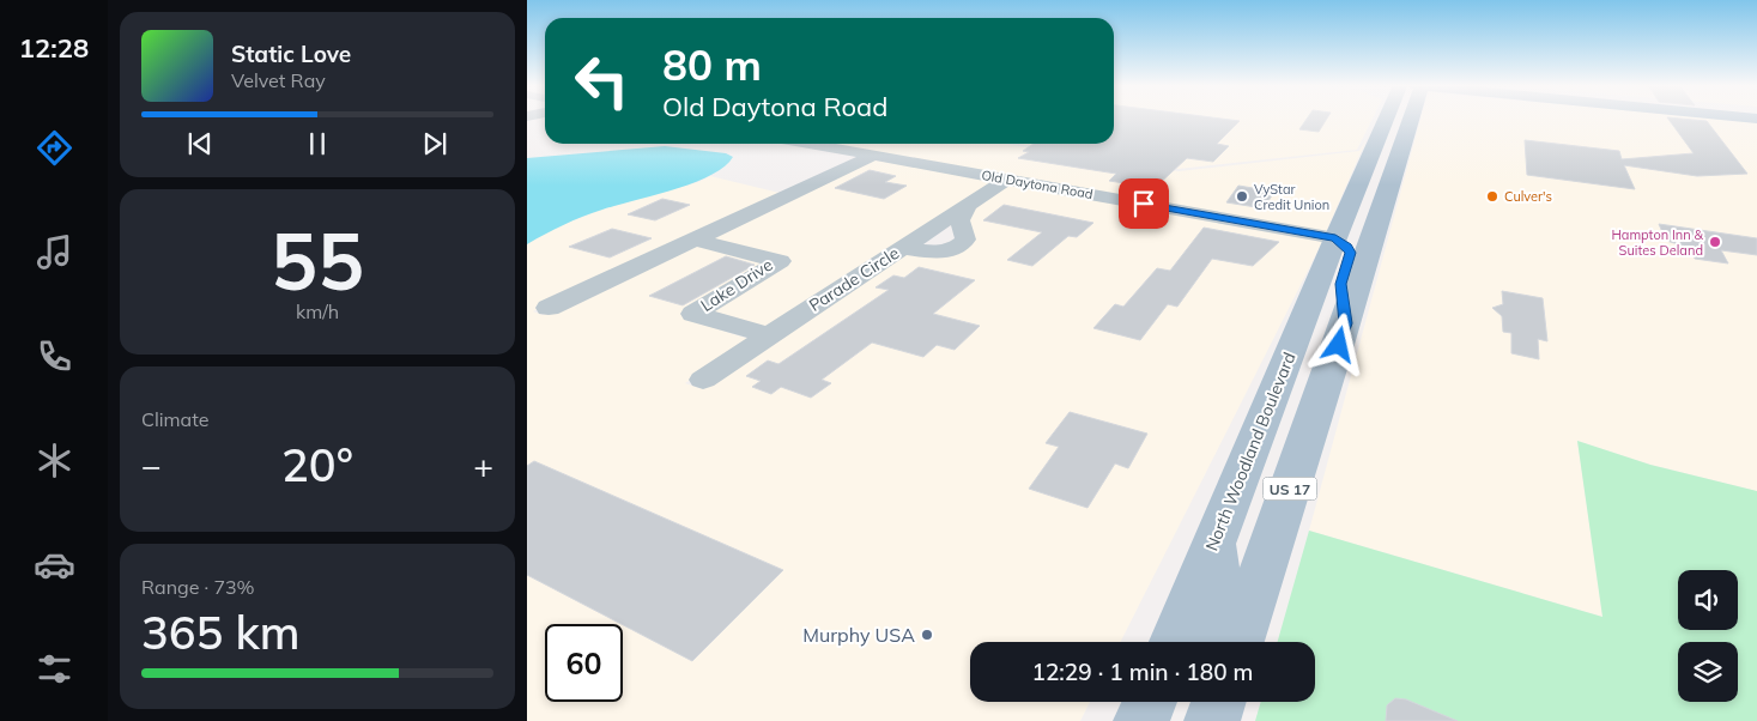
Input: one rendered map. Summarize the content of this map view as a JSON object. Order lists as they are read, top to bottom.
{
  "streets": {
    "main road": ["North Woodland Boulevard", "US 17"],
    "street": ["Old Daytona Road", "Parade Circle", "Lake Drive"]
  },
  "crossings": [
    ["Old Daytona Road", "Parade Circle"],
    ["Old Daytona Road", "North Woodland Boulevard"],
    ["Old Daytona Road", "US 17"],
    ["Parade Circle", "Lake Drive"],
    ["North Woodland Boulevard", "US 17"]
  ],
  "places": [
    "VyStar Credit Union",
    "Culver's",
    "Hampton Inn & Suites Deland",
    "Murphy USA"
  ],
  "page": {
    "tabs": "12:28",
    "turn": ["80 m", "Old Daytona Road"],
    "song": ["Static Love", "Velvet Ray"],
    "tile": [
      ["55", "km/h"],
      "Climate",
      ["Range · 73%", "365 km"]
    ],
    "heat": ["−", "20°", "+"],
    "limit": "60",
    "trip": "12:29 · 1 min · 180 m"
  }
}
